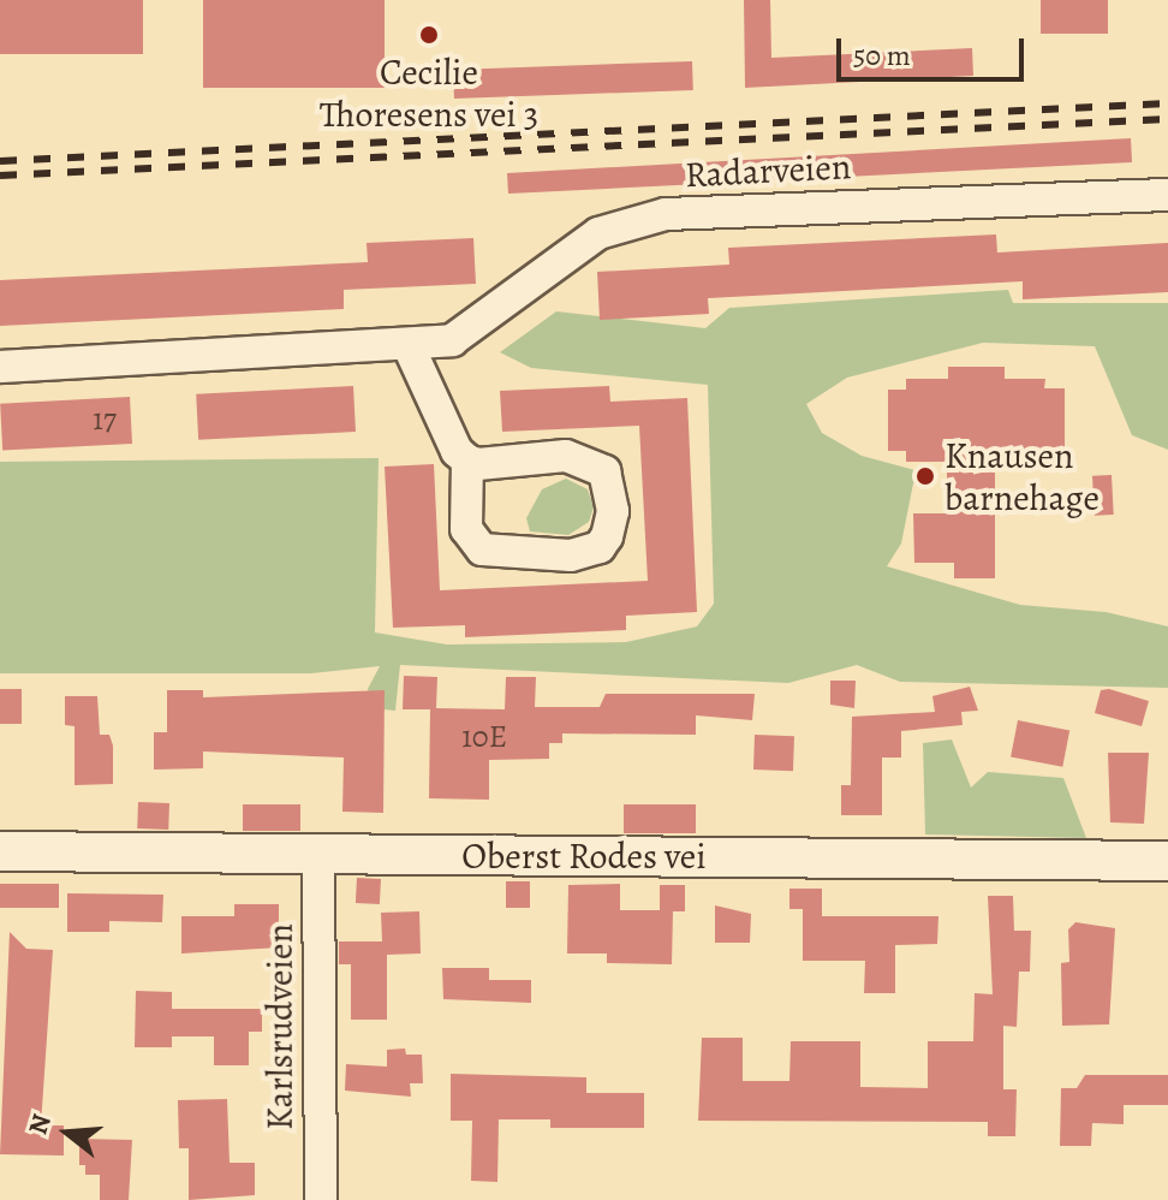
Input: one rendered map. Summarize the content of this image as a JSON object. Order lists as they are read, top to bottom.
{
  "streets": {
    "street": ["Radarveien", "Oberst Rodes vei", "Karlsrudveien"]
  },
  "crossings": [
    ["Oberst Rodes vei", "Karlsrudveien"]
  ],
  "places": ["Cecilie Thoresens vei 3", "Knausen barnehage"],
  "house_numbers": ["17", "10E"],
  "scale_bar": "50 m",
  "north": "left"
}
